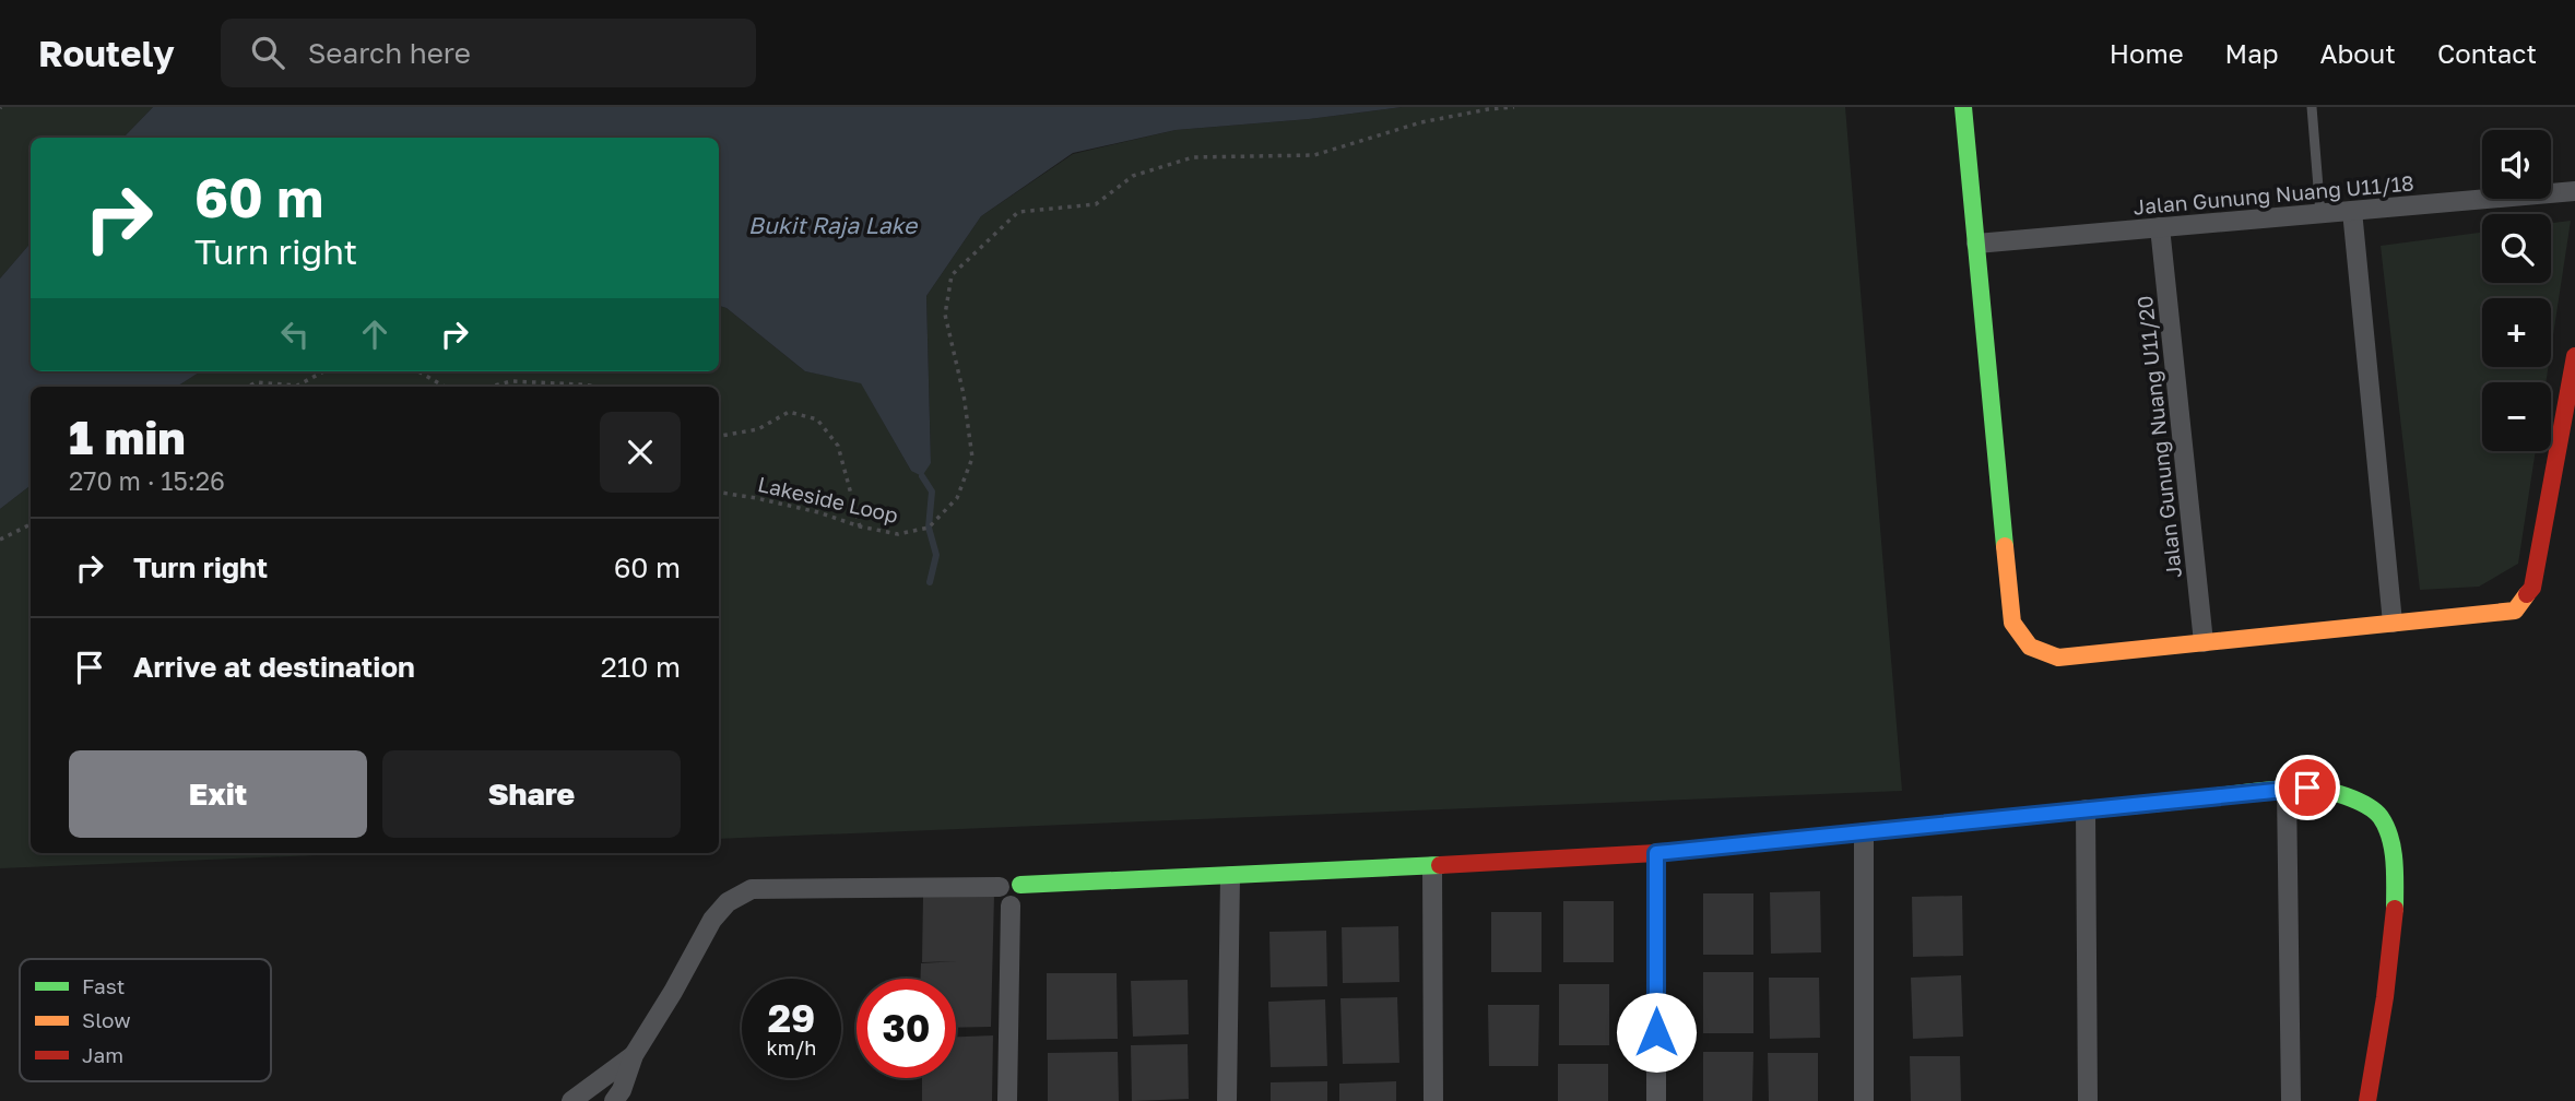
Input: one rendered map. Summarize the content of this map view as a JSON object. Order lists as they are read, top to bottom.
{
  "streets": {
    "street": ["Jalan Gunung Nuang U11/18", "Jalan Gunung Nuang U11/20"],
    "path": ["Lakeside Loop"]
  },
  "crossings": [
    ["Jalan Gunung Nuang U11/18", "Jalan Gunung Nuang U11/20"]
  ],
  "water": ["Bukit Raja Lake"],
  "legend": ["Fast", "Slow", "Jam"],
  "page": {
    "header": "Routely",
    "search": "Search here",
    "nav": [
      "Home",
      "Map",
      "About",
      "Contact"
    ],
    "map_buttons": ["+", "−"],
    "turn": ["60 m", "Turn right"],
    "heading": ["1 min", "270 m · 15:26"],
    "list": [
      {
        "name": "Turn right",
        "value": "60 m"
      },
      {
        "name": "Arrive at destination",
        "value": "210 m"
      }
    ],
    "buttons": ["Exit", "Share"],
    "speed": "29 km/h",
    "limit": "30"
  }
}
